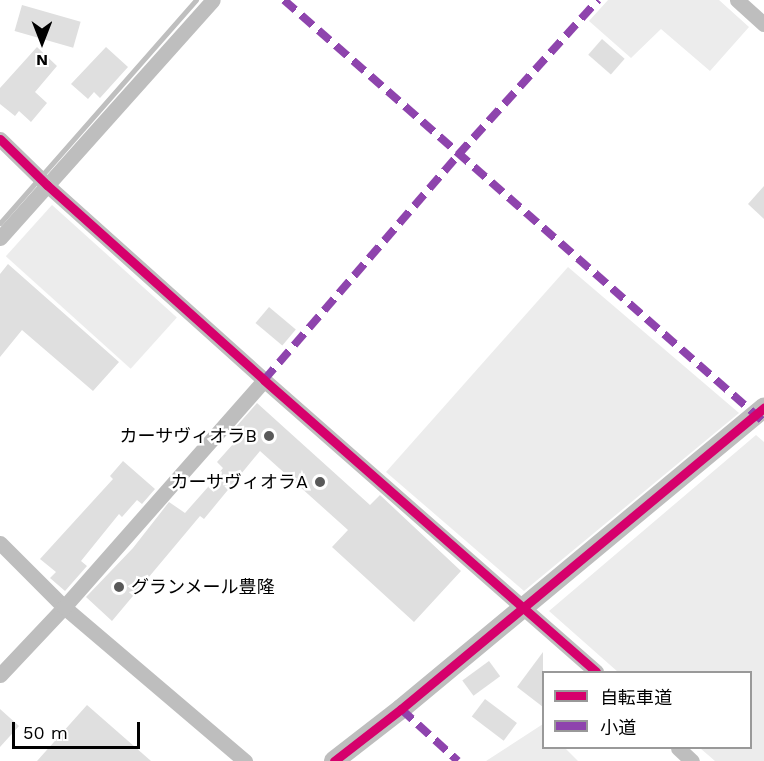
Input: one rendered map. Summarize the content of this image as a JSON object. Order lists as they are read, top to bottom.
{
  "places": ["カーサヴィオラB", "カーサヴィオラA", "グランメール豊隆"],
  "legend": ["自転車道", "小道"],
  "scale_bar": "50 m",
  "north": "bottom"
}
